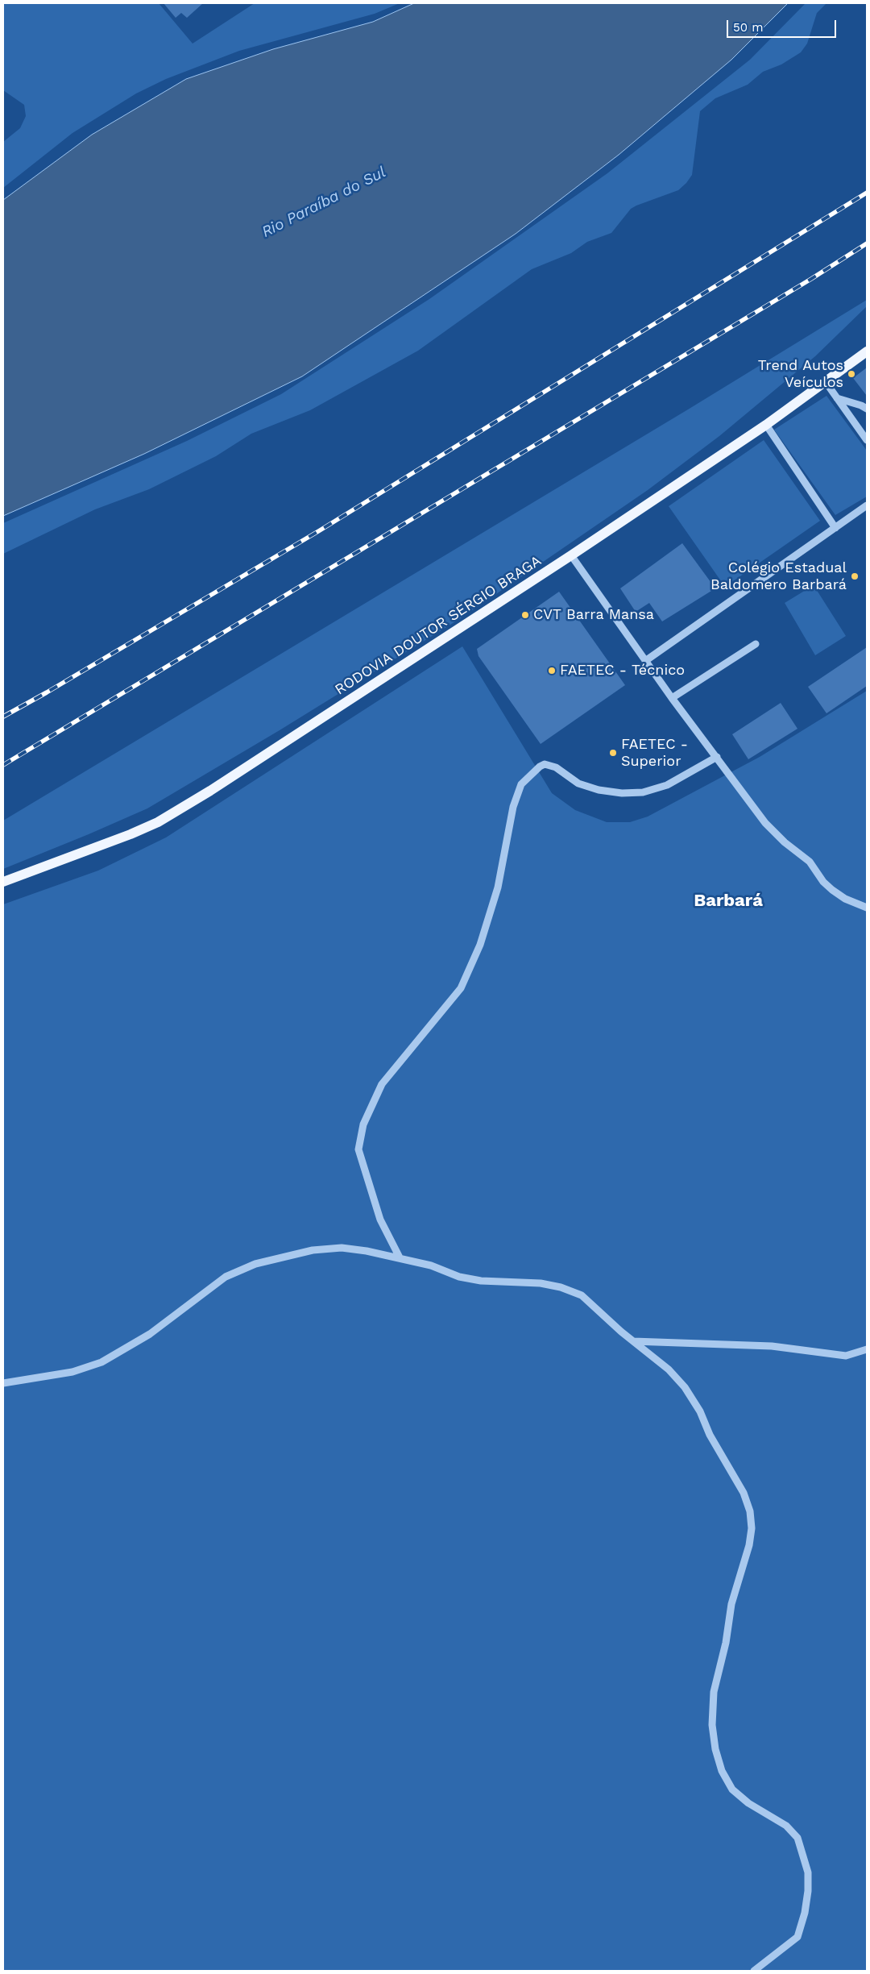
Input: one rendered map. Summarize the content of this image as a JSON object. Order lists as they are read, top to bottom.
{
  "streets": {
    "main road": ["RODOVIA DOUTOR SÉRGIO BRAGA"]
  },
  "districts": ["Barbará"],
  "water": ["Rio Paraíba do Sul"],
  "places": [
    "Trend Autos Veículos",
    "Colégio Estadual Baldomero Barbará",
    "CVT Barra Mansa",
    "FAETEC - Técnico",
    "FAETEC - Superior"
  ],
  "scale_bar": "50 m"
}
